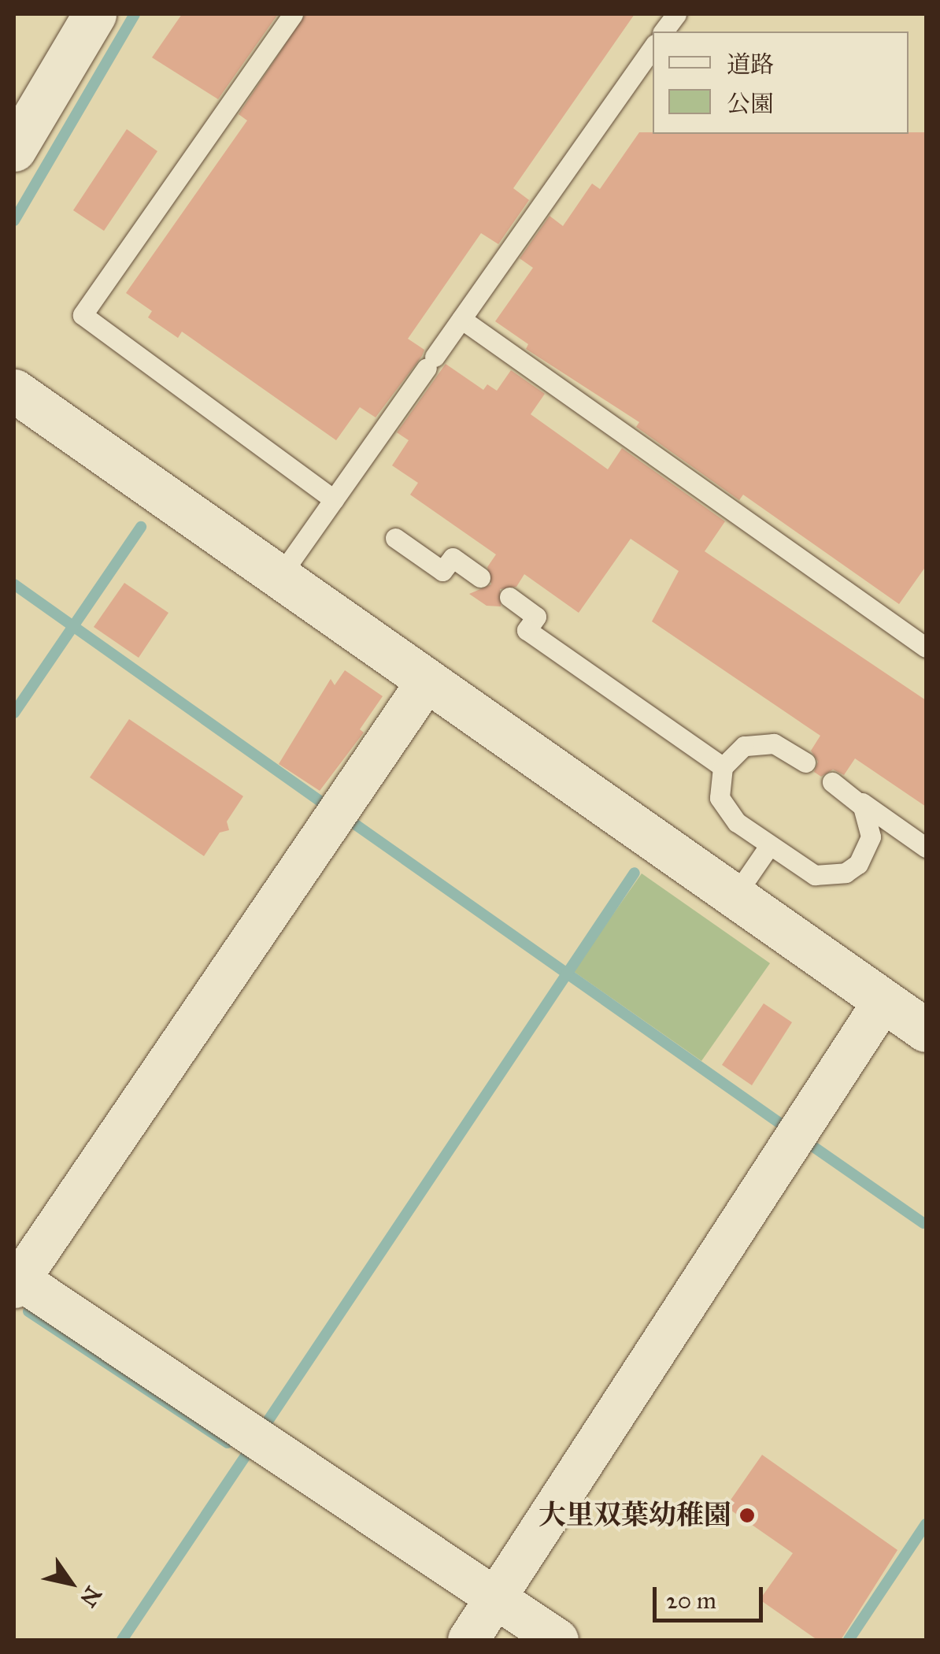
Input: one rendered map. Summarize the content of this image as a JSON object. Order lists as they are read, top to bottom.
{
  "places": ["大里双葉幼稚園"],
  "legend": ["道路", "公園"],
  "scale_bar": "20 m",
  "north": "bottom right"
}
